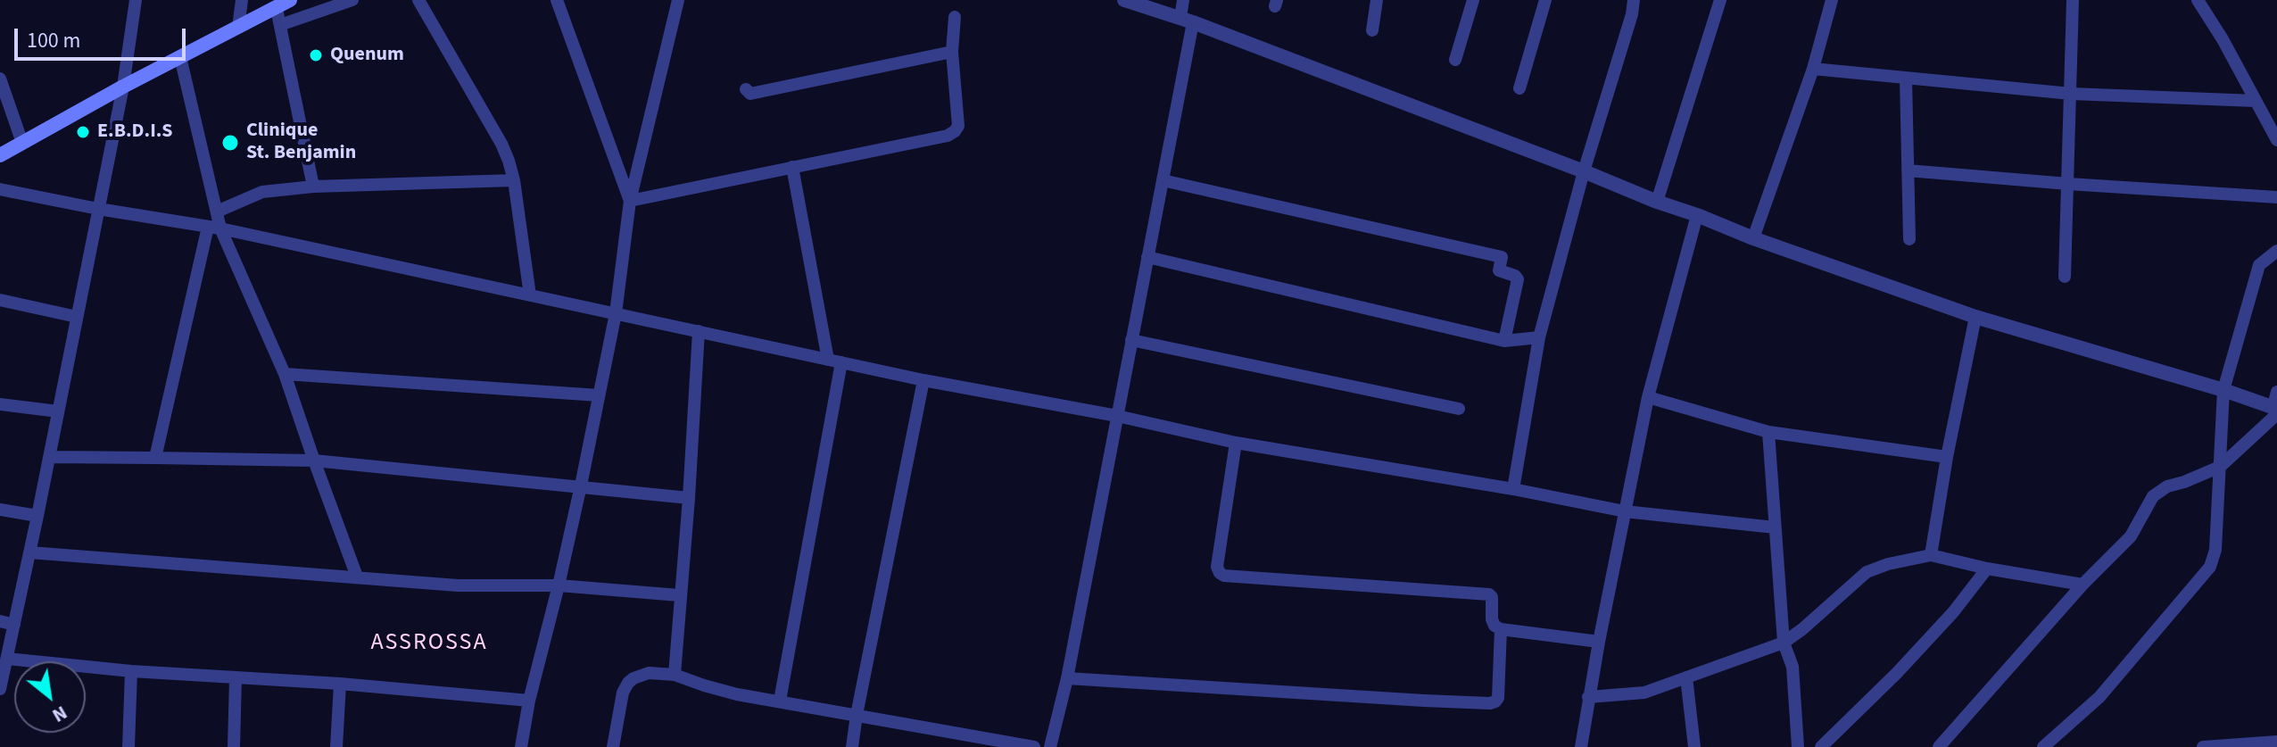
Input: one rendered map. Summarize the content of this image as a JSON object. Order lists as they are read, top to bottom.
{
  "districts": ["ASSROSSA"],
  "places": ["Quenum", "E.B.D.I.S", "Clinique St. Benjamin"],
  "scale_bar": "100 m",
  "north": "bottom right"
}
